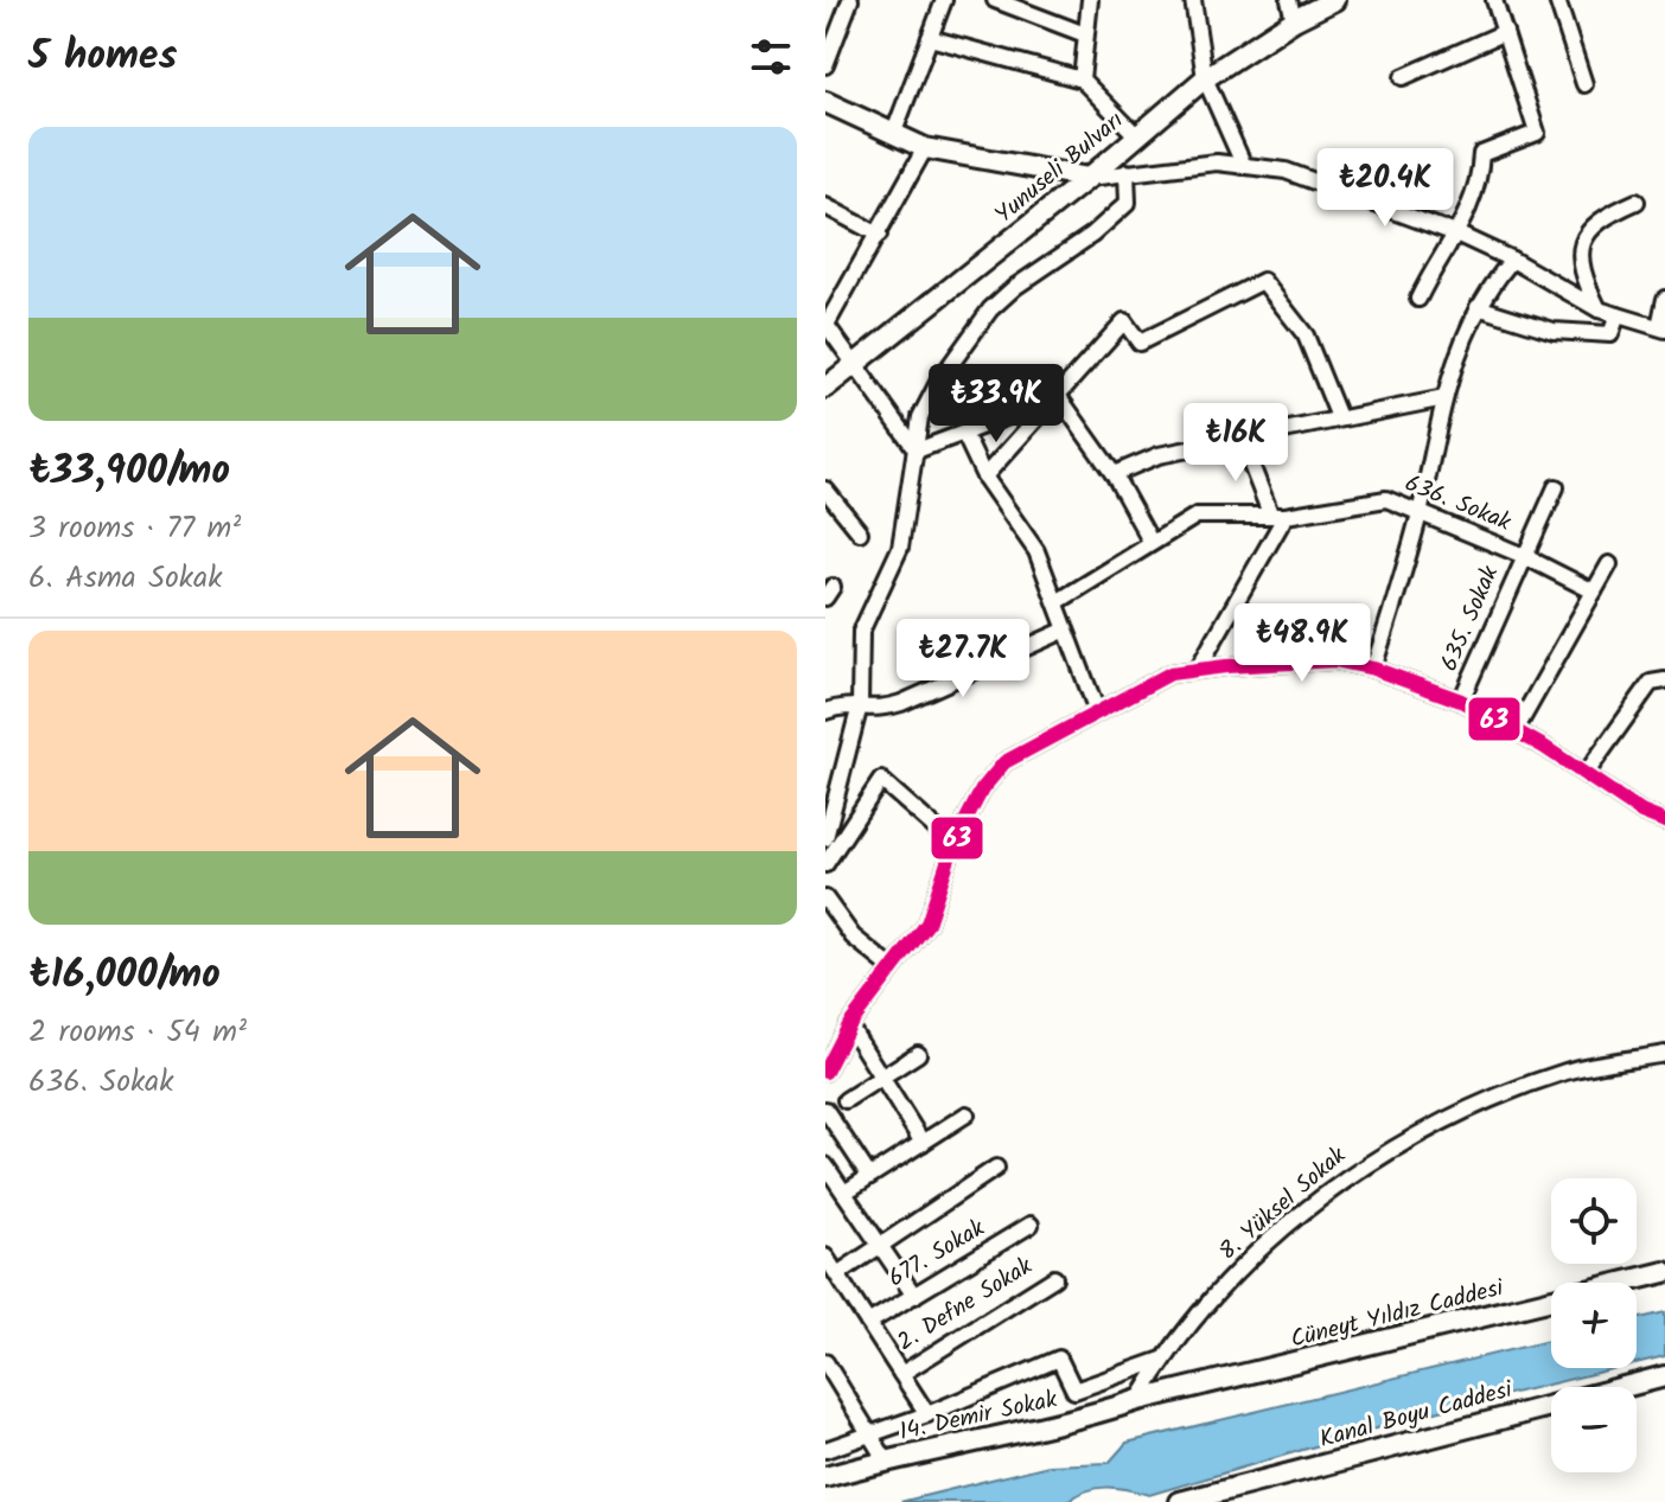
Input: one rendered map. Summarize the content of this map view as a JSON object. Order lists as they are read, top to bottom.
{
  "streets": {
    "main road": [
      "Yunuseli Bulvarı",
      "Cüneyt Yıldız Caddesi",
      "Kanal Boyu Caddesi",
      "14. Demir Sokak"
    ],
    "street": [
      "636. Sokak",
      "635. Sokak",
      "8. Yüksel Sokak",
      "677. Sokak",
      "2. Defne Sokak"
    ]
  },
  "crossings": [
    ["636. Sokak", "635. Sokak"],
    ["8. Yüksel Sokak", "Cüneyt Yıldız Caddesi"],
    ["8. Yüksel Sokak", "14. Demir Sokak"],
    ["Cüneyt Yıldız Caddesi", "14. Demir Sokak"]
  ],
  "lines": ["transit line 63"],
  "page": {
    "heading": "5 homes",
    "list": [
      {
        "name": "₺33,900/mo",
        "note": "3 rooms · 77 m² · 6. Asma Sokak"
      },
      {
        "name": "₺16,000/mo",
        "note": "2 rooms · 54 m² · 636. Sokak"
      }
    ],
    "price": [
      "₺20.4K",
      "₺33.9K",
      "₺16K",
      "₺48.9K",
      "₺27.7K"
    ],
    "map_buttons": ["+", "−"]
  }
}
